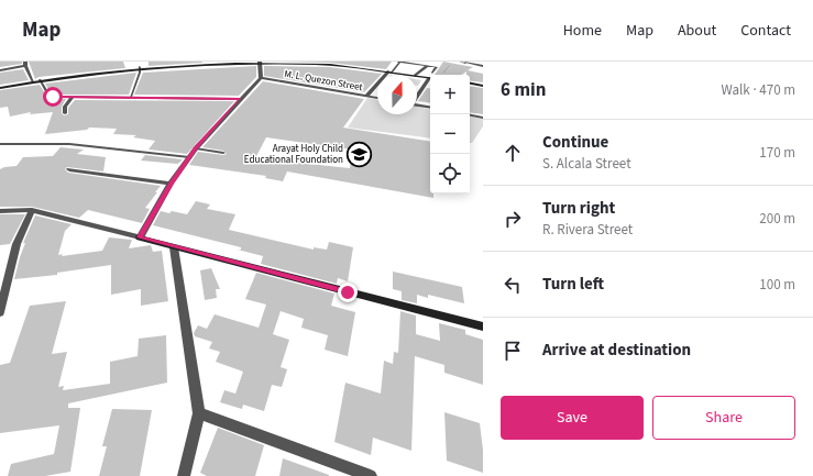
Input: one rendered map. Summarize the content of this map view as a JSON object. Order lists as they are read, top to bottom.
{
  "streets": {
    "street": ["M. L. Quezon Street"]
  },
  "places": {
    "school or university": ["Arayat Holy Child Educational Foundation"]
  },
  "north": "top",
  "page": {
    "header": "Map",
    "nav": [
      "Home",
      "Map",
      "About",
      "Contact"
    ],
    "heading": ["6 min", "Walk · 470 m"],
    "map_buttons": ["+", "−"],
    "list": [
      ["Continue", "S. Alcala Street", "170 m"],
      ["Turn right", "R. Rivera Street", "200 m"],
      ["Turn left", "100 m"],
      "Arrive at destination"
    ],
    "buttons": ["Save", "Share"]
  }
}
